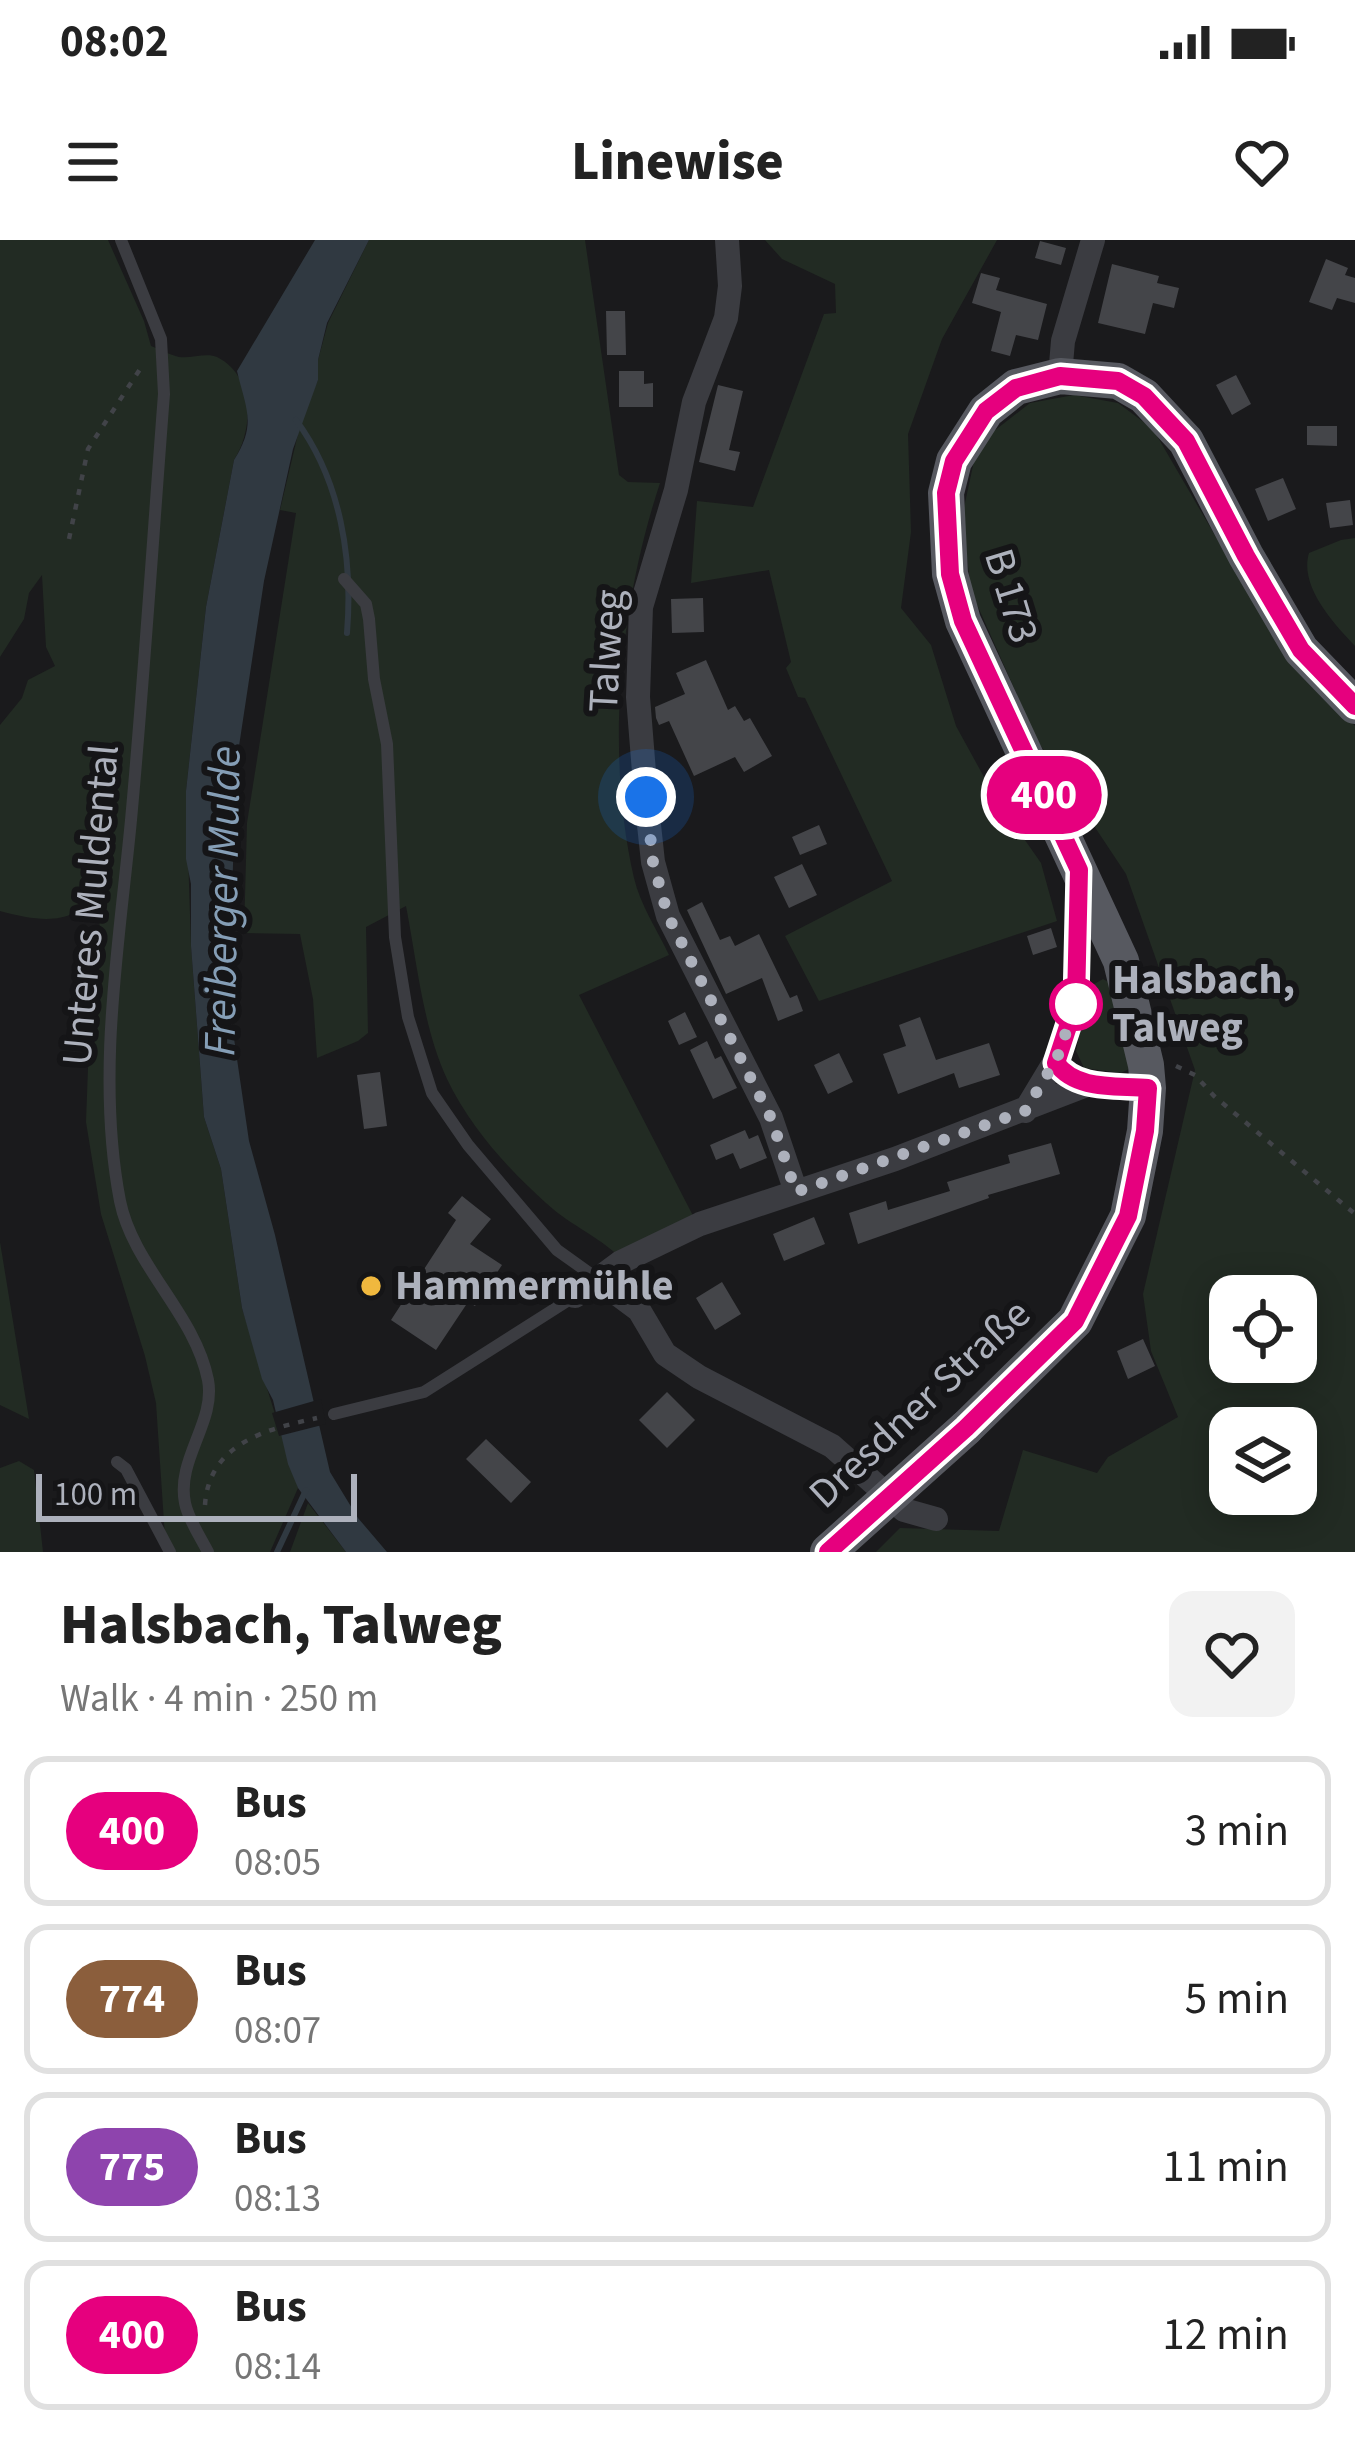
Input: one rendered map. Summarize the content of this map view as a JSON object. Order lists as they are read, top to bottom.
{
  "streets": {
    "main road": ["B 173", "Dresdner Straße"],
    "street": ["Talweg"],
    "lane": ["Unteres Muldental"]
  },
  "crossings": [
    ["B 173", "Dresdner Straße"]
  ],
  "water": ["Freiberger Mulde"],
  "places": ["Halsbach, Talweg", "Hammermühle"],
  "lines": ["bus line 400"],
  "scale_bar": "100 m",
  "page": {
    "status": "08:02",
    "header": "Linewise",
    "on_map": "400",
    "scale": "100 m",
    "heading": ["Halsbach, Talweg", "Walk · 4 min · 250 m"],
    "list": [
      {
        "mark": "400",
        "name": "Bus",
        "note": "08:05",
        "value": "3 min"
      },
      {
        "mark": "774",
        "name": "Bus",
        "note": "08:07",
        "value": "5 min"
      },
      {
        "mark": "775",
        "name": "Bus",
        "note": "08:13",
        "value": "11 min"
      },
      {
        "mark": "400",
        "name": "Bus",
        "note": "08:14",
        "value": "12 min"
      }
    ]
  }
}
